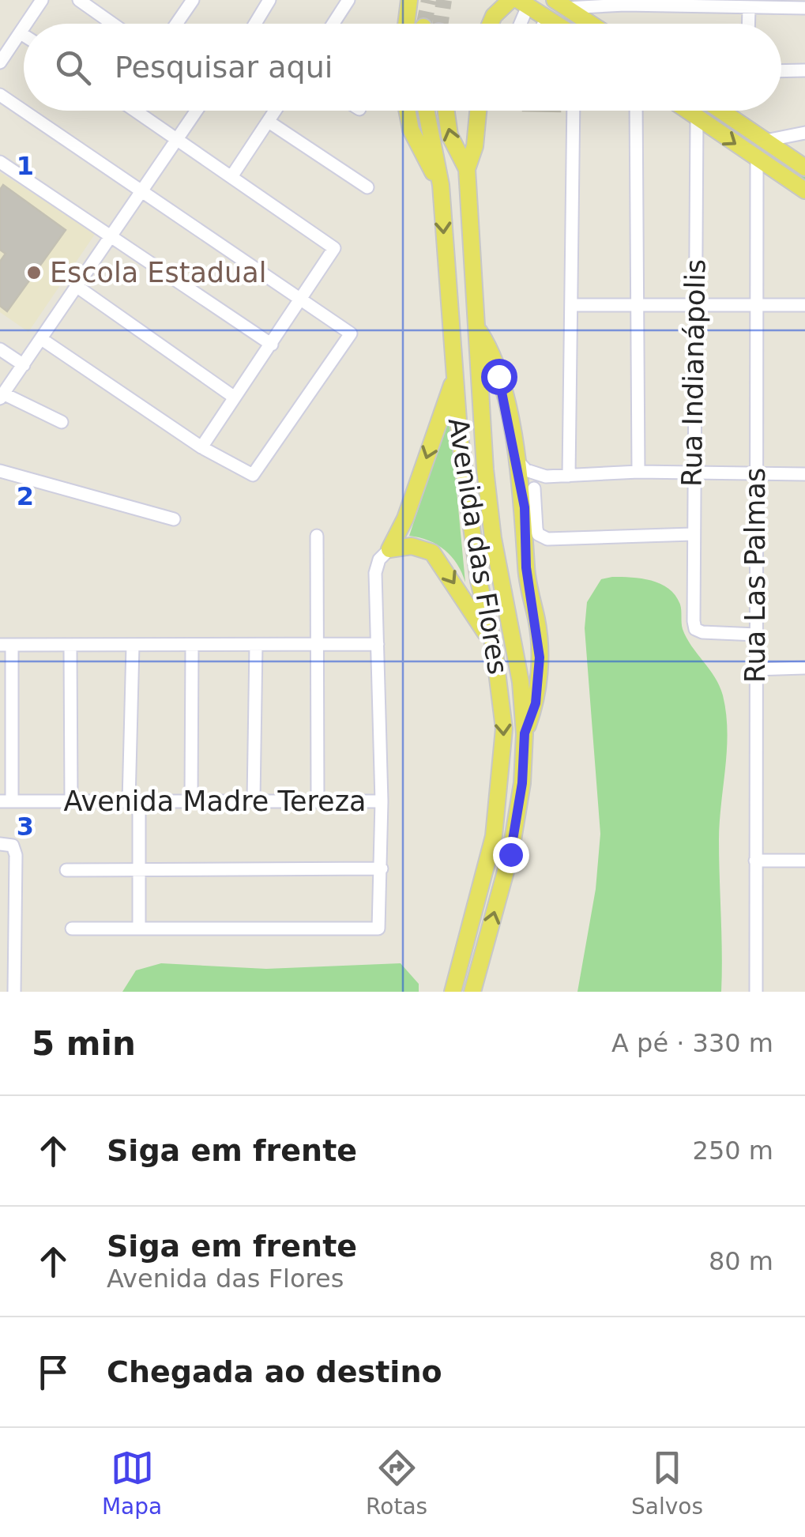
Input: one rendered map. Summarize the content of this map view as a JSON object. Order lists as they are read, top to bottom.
{
  "streets": {
    "main road": ["Avenida das Flores"],
    "street": ["Rua Indianápolis", "Rua Las Palmas", "Avenida Madre Tereza"]
  },
  "crossings": [
    ["Rua Indianápolis", "Rua Las Palmas"]
  ],
  "places": ["Escola Estadual"],
  "page": {
    "search": "Pesquisar aqui",
    "heading": ["5 min", "A pé · 330 m"],
    "list": [
      ["Siga em frente", "250 m"],
      ["Siga em frente", "Avenida das Flores", "80 m"],
      "Chegada ao destino"
    ],
    "nav": ["Mapa", "Rotas", "Salvos"]
  },
  "grid": {
    "rows": ["1", "2", "3"]
  }
}
